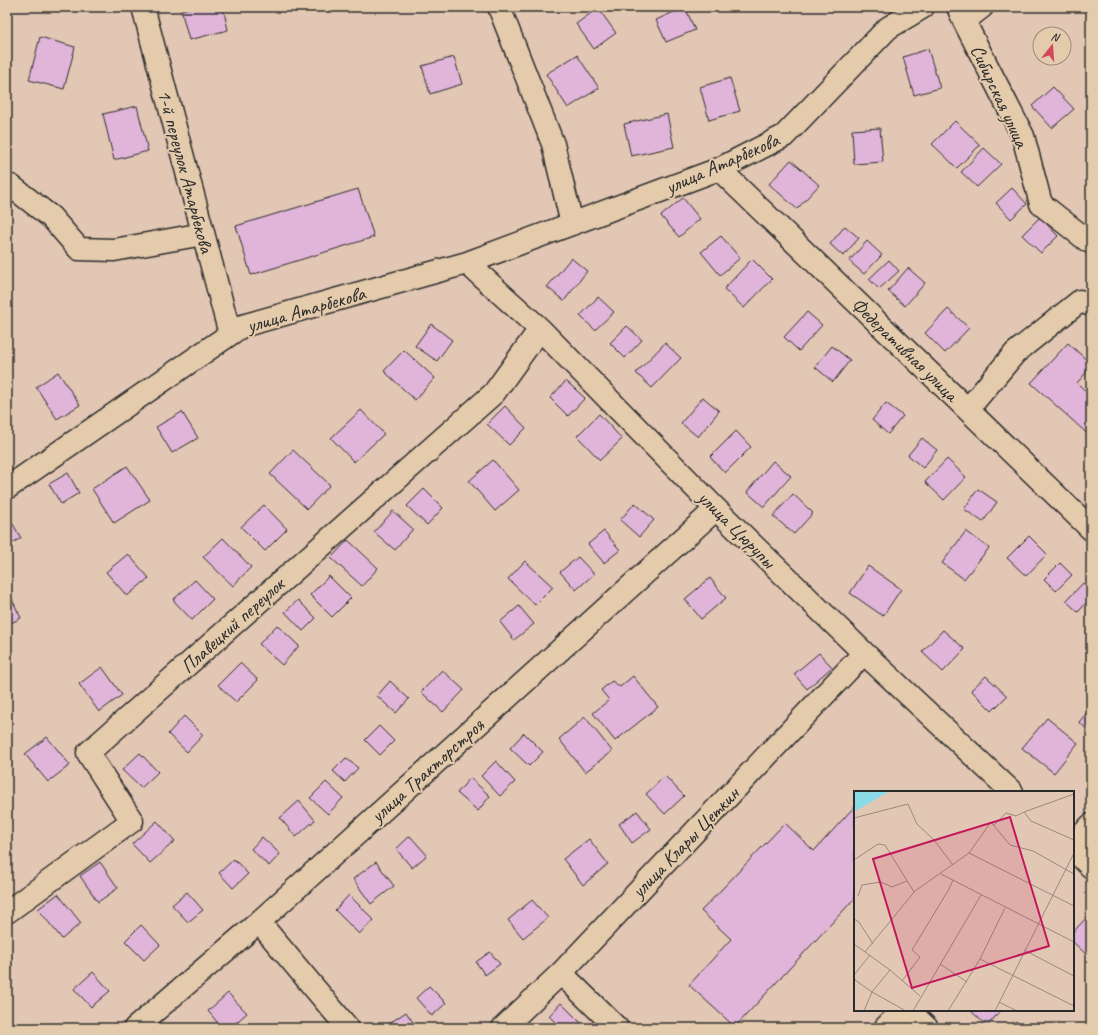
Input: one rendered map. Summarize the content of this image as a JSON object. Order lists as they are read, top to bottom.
{
  "streets": {
    "street": [
      "Сибирская улица",
      "улица Атарбекова",
      "1-й переулок Атарбекова",
      "Федеративная улица",
      "улица Цюрупы",
      "Плавецкий переулок",
      "улица Тракторстроя",
      "улица Клары Цеткин"
    ]
  },
  "crossings": [
    ["улица Атарбекова", "1-й переулок Атарбекова"],
    ["улица Атарбекова", "Федеративная улица"],
    ["улица Атарбекова", "улица Цюрупы"],
    ["улица Цюрупы", "Плавецкий переулок"],
    ["улица Цюрупы", "улица Тракторстроя"],
    ["улица Цюрупы", "улица Клары Цеткин"]
  ],
  "north": "top"
}
